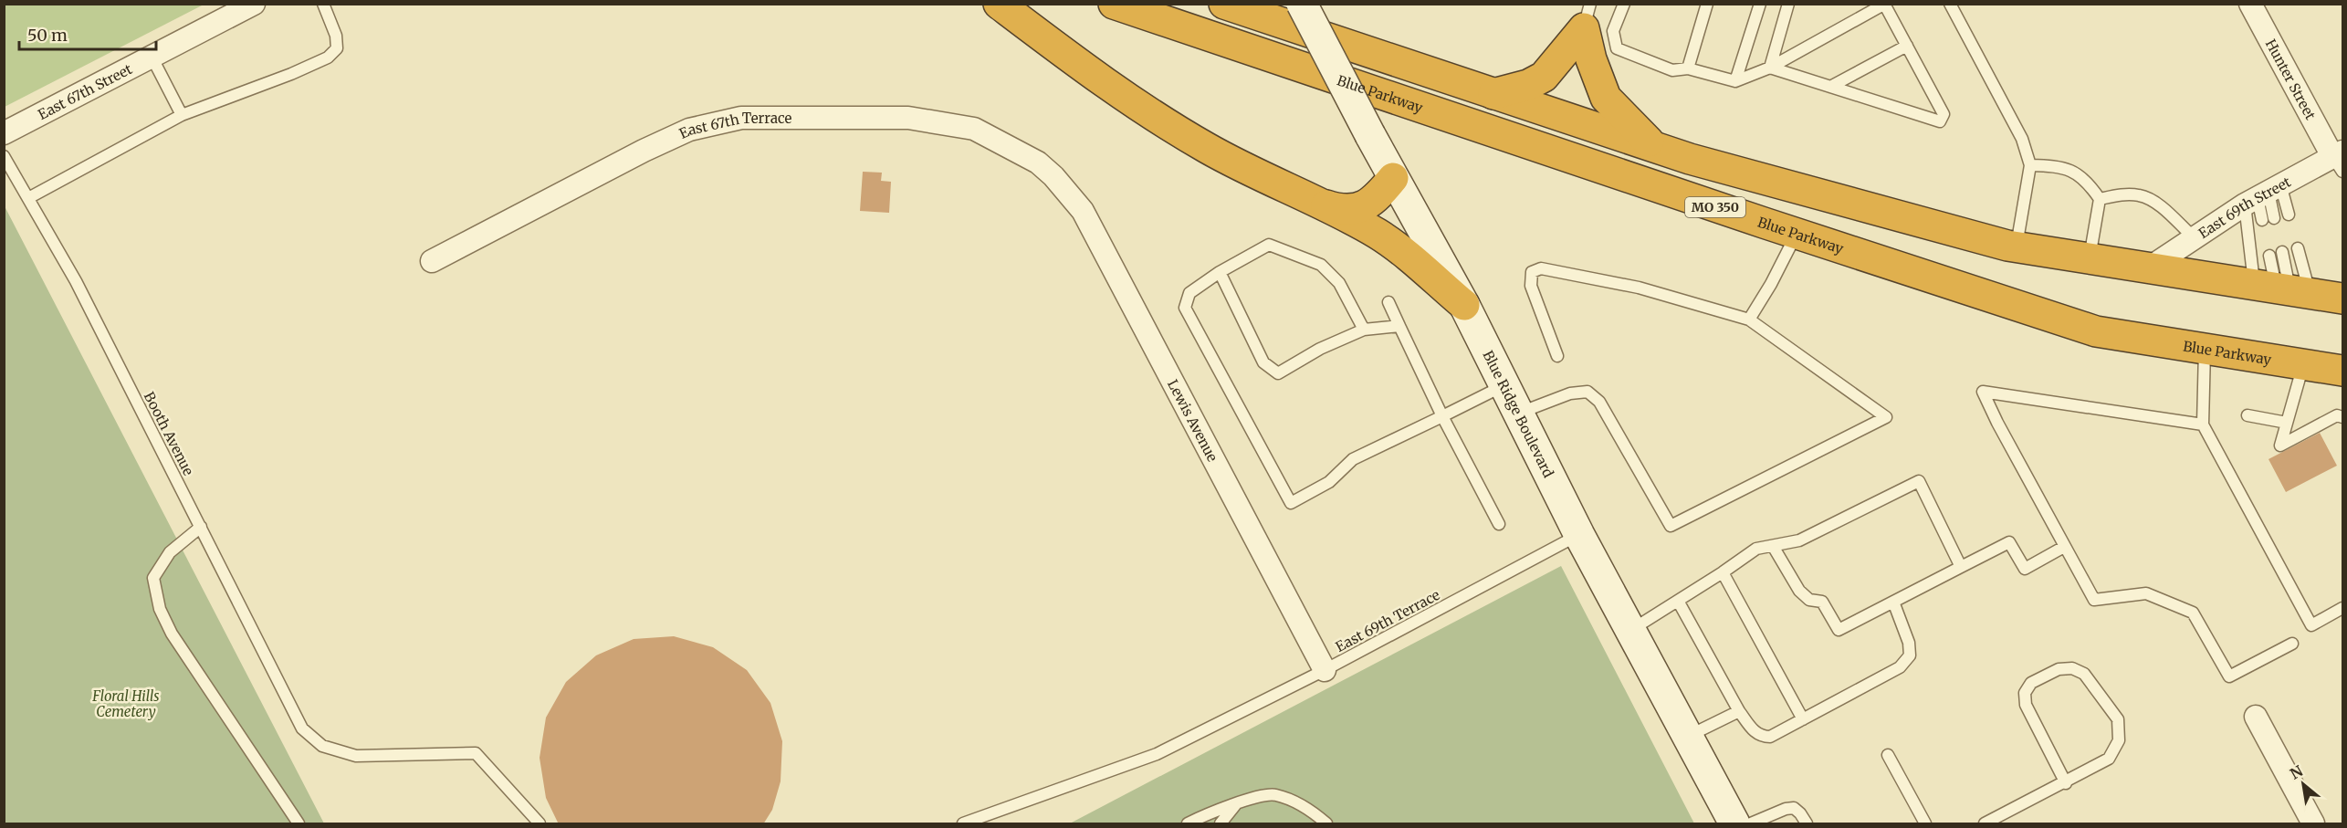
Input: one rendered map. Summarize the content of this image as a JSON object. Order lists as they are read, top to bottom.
{
  "streets": {
    "highway": ["Blue Parkway", "MO 350"],
    "main road": ["Blue Ridge Boulevard"],
    "street": [
      "Hunter Street",
      "East 67th Street",
      "East 67th Terrace",
      "East 69th Street",
      "Lewis Avenue"
    ],
    "lane": ["Booth Avenue", "East 69th Terrace"]
  },
  "crossings": [
    ["Hunter Street", "East 69th Street"],
    ["East 67th Terrace", "Lewis Avenue"],
    ["Blue Ridge Boulevard", "East 69th Terrace"],
    ["Lewis Avenue", "East 69th Terrace"]
  ],
  "parks": ["Floral Hills Cemetery"],
  "scale_bar": "50 m",
  "north": "top left"
}
